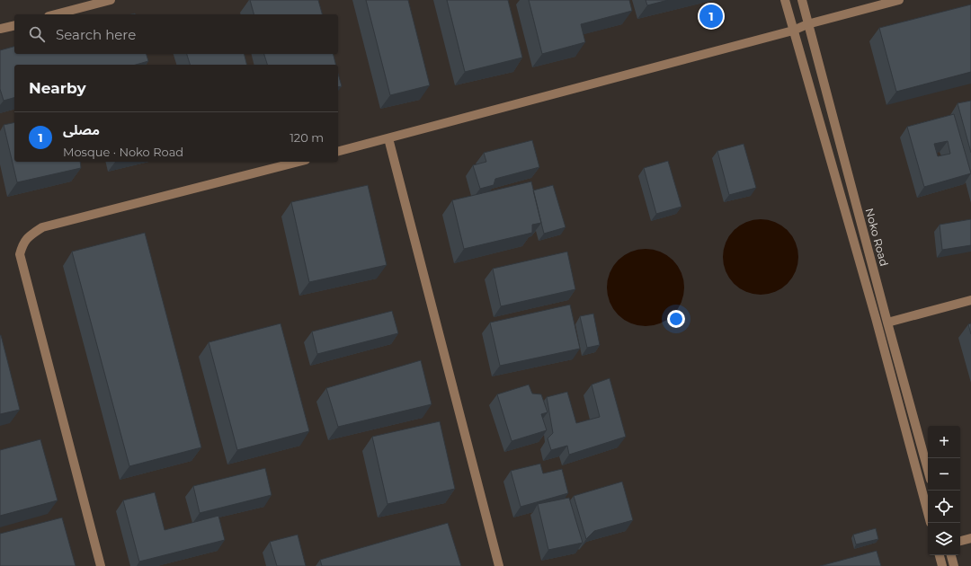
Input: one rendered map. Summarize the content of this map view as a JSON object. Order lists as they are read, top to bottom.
{
  "streets": {
    "street": ["Noko Road"]
  },
  "page": {
    "pins": "1",
    "search": "Search here",
    "heading": "Nearby",
    "list": [
      {
        "mark": "1",
        "name": "مصلى",
        "note": "Mosque · Noko Road",
        "value": "120 m"
      }
    ],
    "map_buttons": ["+", "−"]
  }
}
